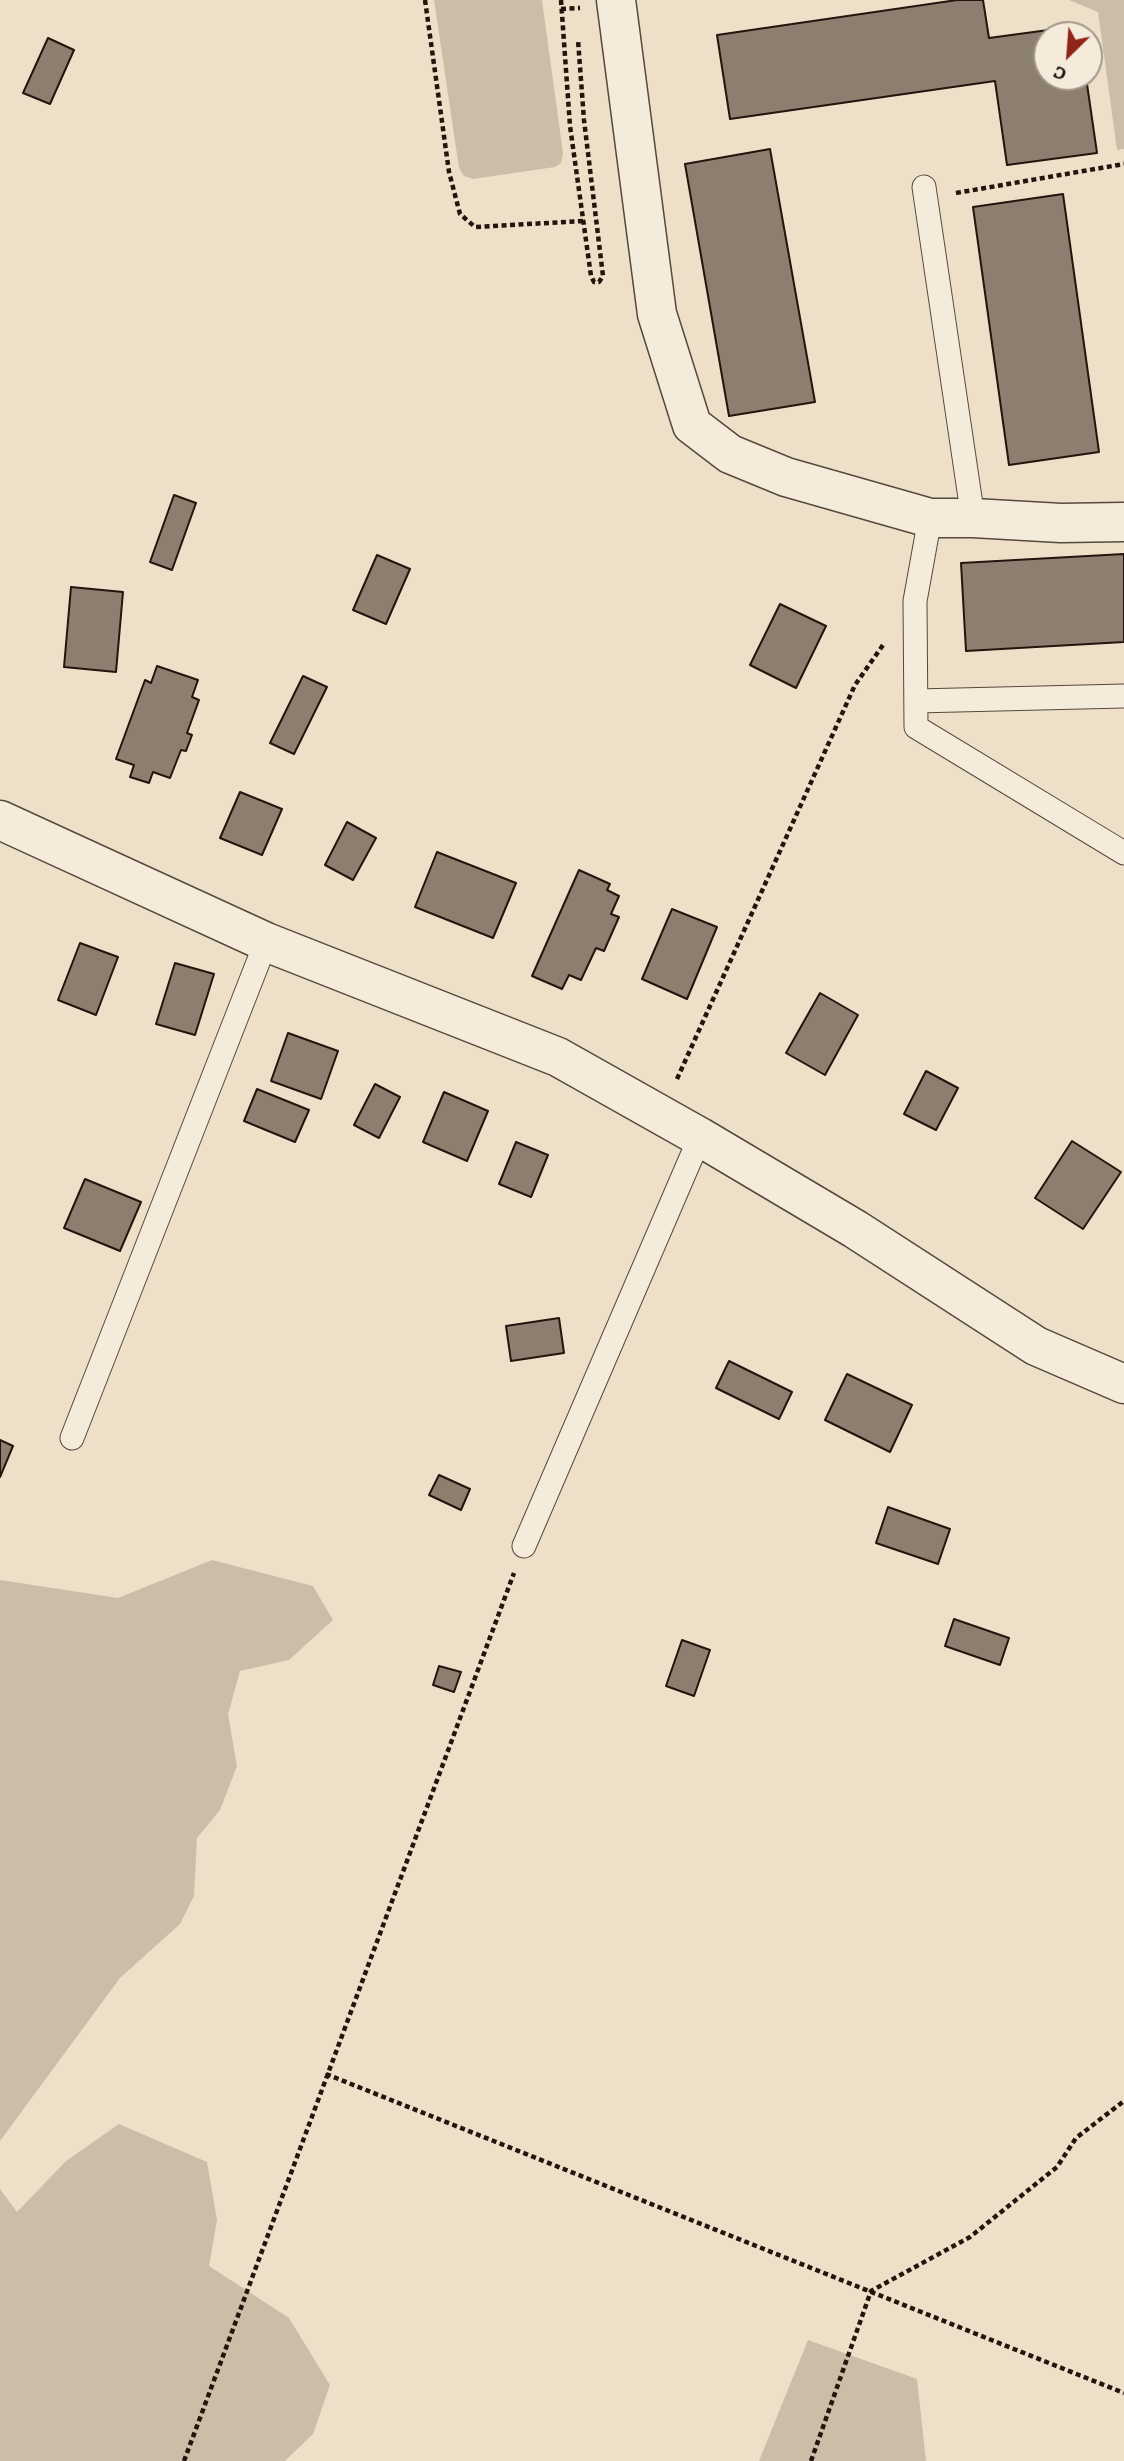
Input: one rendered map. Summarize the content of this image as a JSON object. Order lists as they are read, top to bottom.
{
  "north": "bottom left"
}
